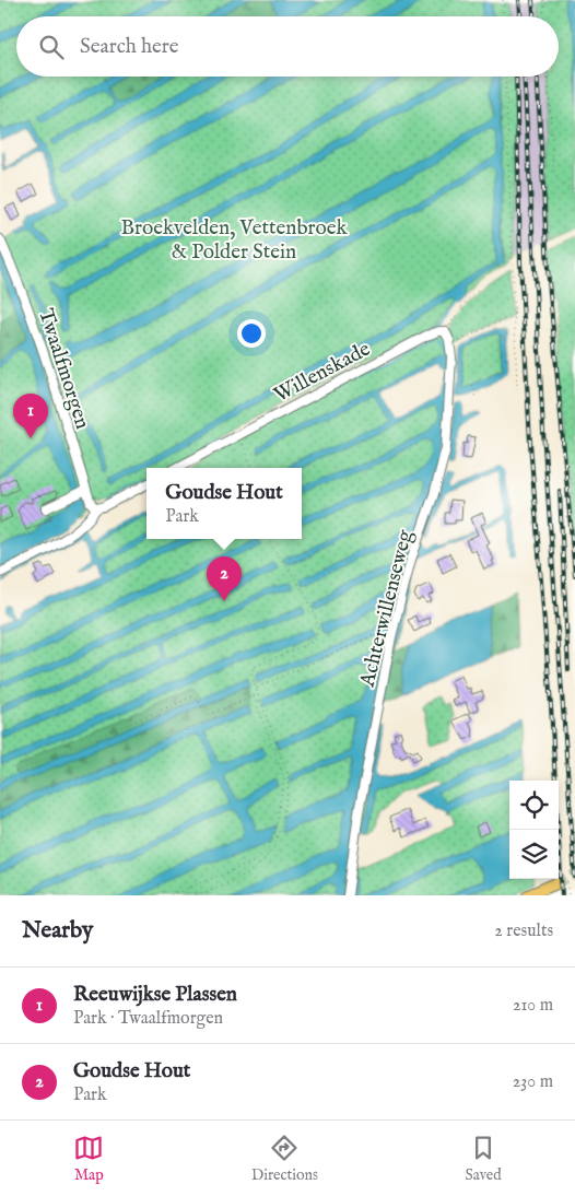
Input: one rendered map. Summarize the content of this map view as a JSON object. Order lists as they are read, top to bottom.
{
  "streets": {
    "street": ["Twaalfmorgen", "Willenskade", "Achterwillenseweg"]
  },
  "crossings": [
    ["Willenskade", "Achterwillenseweg"]
  ],
  "parks": ["Broekvelden, Vettenbroek & Polder Stein"],
  "page": {
    "search": "Search here",
    "pins": ["1", "2"],
    "popup": ["Goudse Hout", "Park"],
    "heading": ["Nearby", "2 results"],
    "list": [
      {
        "mark": "1",
        "name": "Reeuwijkse Plassen",
        "note": "Park · Twaalfmorgen",
        "value": "210 m"
      },
      {
        "mark": "2",
        "name": "Goudse Hout",
        "note": "Park",
        "value": "230 m"
      }
    ],
    "nav": ["Map", "Directions", "Saved"]
  }
}
